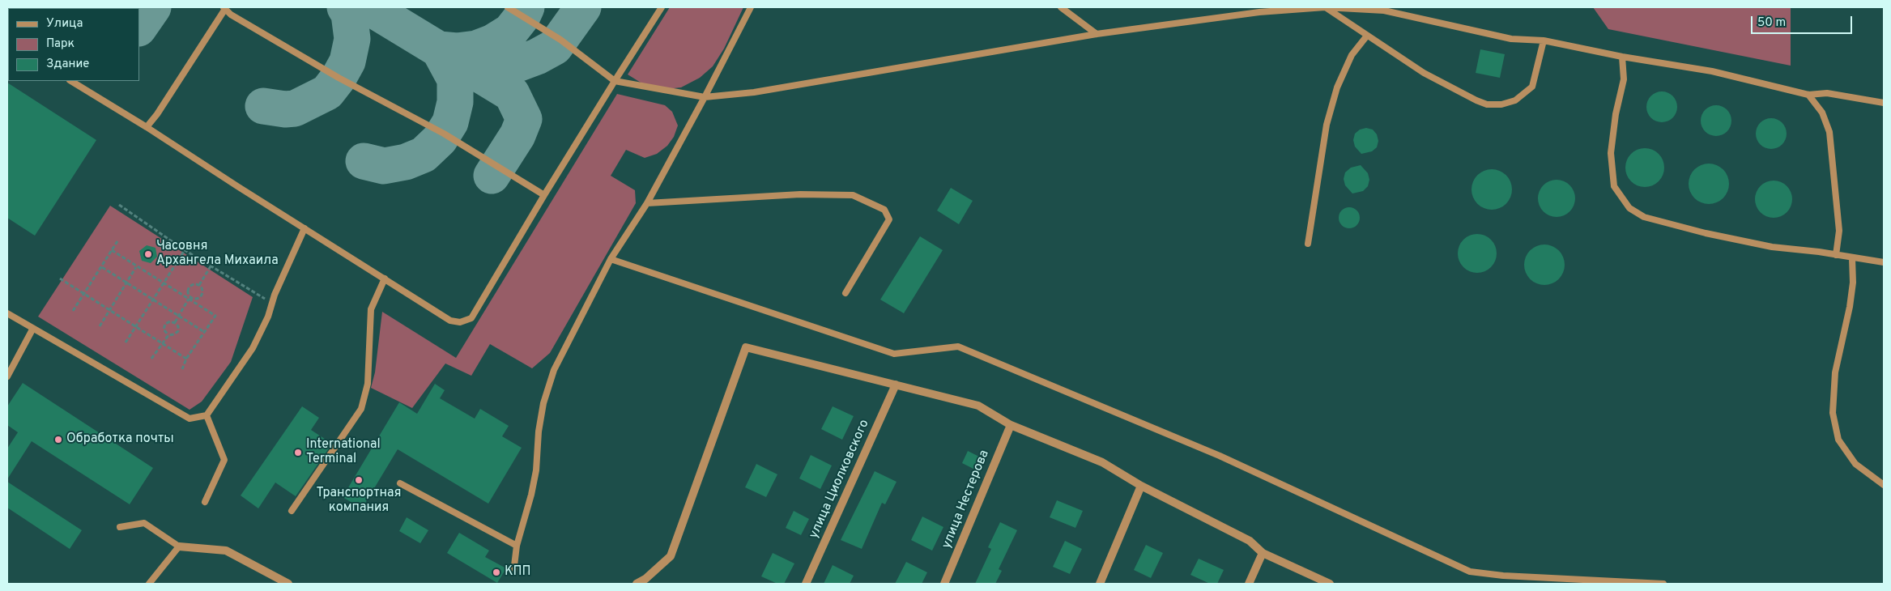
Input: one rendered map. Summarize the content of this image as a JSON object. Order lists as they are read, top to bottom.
{
  "streets": {
    "street": ["улица Циолковского", "улица Нестерова"]
  },
  "places": [
    "Часовня Архангела Михаила",
    "Обработка почты",
    "International Terminal",
    "Транспортная компания",
    "КПП"
  ],
  "legend": ["Улица", "Парк", "Здание"],
  "scale_bar": "50 m"
}
